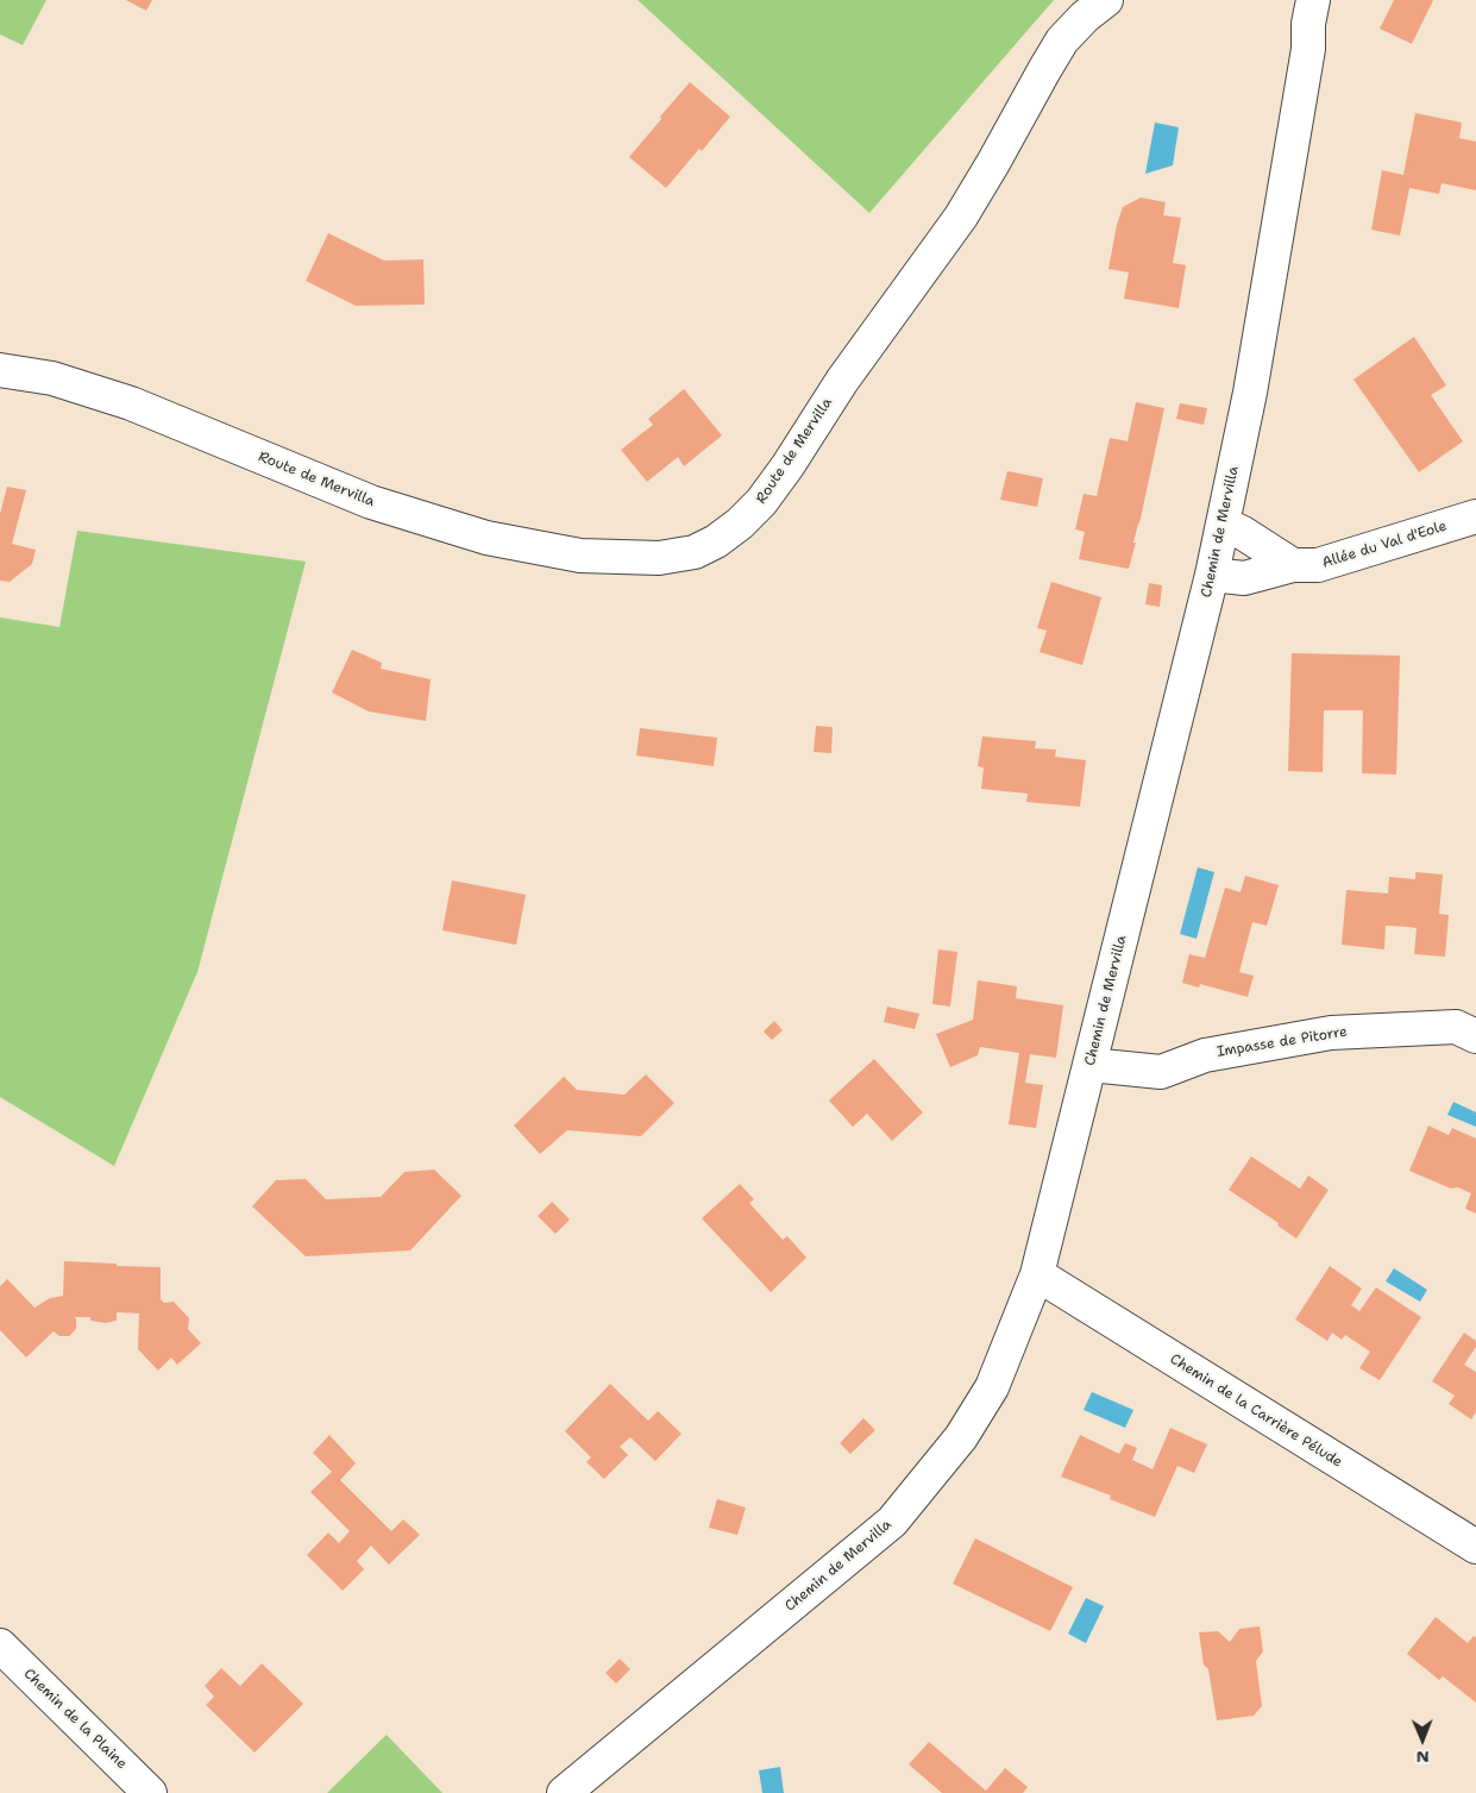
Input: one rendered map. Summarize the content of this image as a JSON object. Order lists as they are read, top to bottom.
{
  "streets": {
    "street": [
      "Route de Mervilla",
      "Chemin de Mervilla",
      "Allée du Val d'Eole",
      "Impasse de Pitorre",
      "Chemin de la Carrière Pélude",
      "Chemin de la Plaine"
    ]
  },
  "crossings": [
    ["Chemin de Mervilla", "Allée du Val d'Eole"],
    ["Chemin de Mervilla", "Impasse de Pitorre"],
    ["Chemin de Mervilla", "Chemin de la Carrière Pélude"]
  ],
  "north": "bottom"
}
